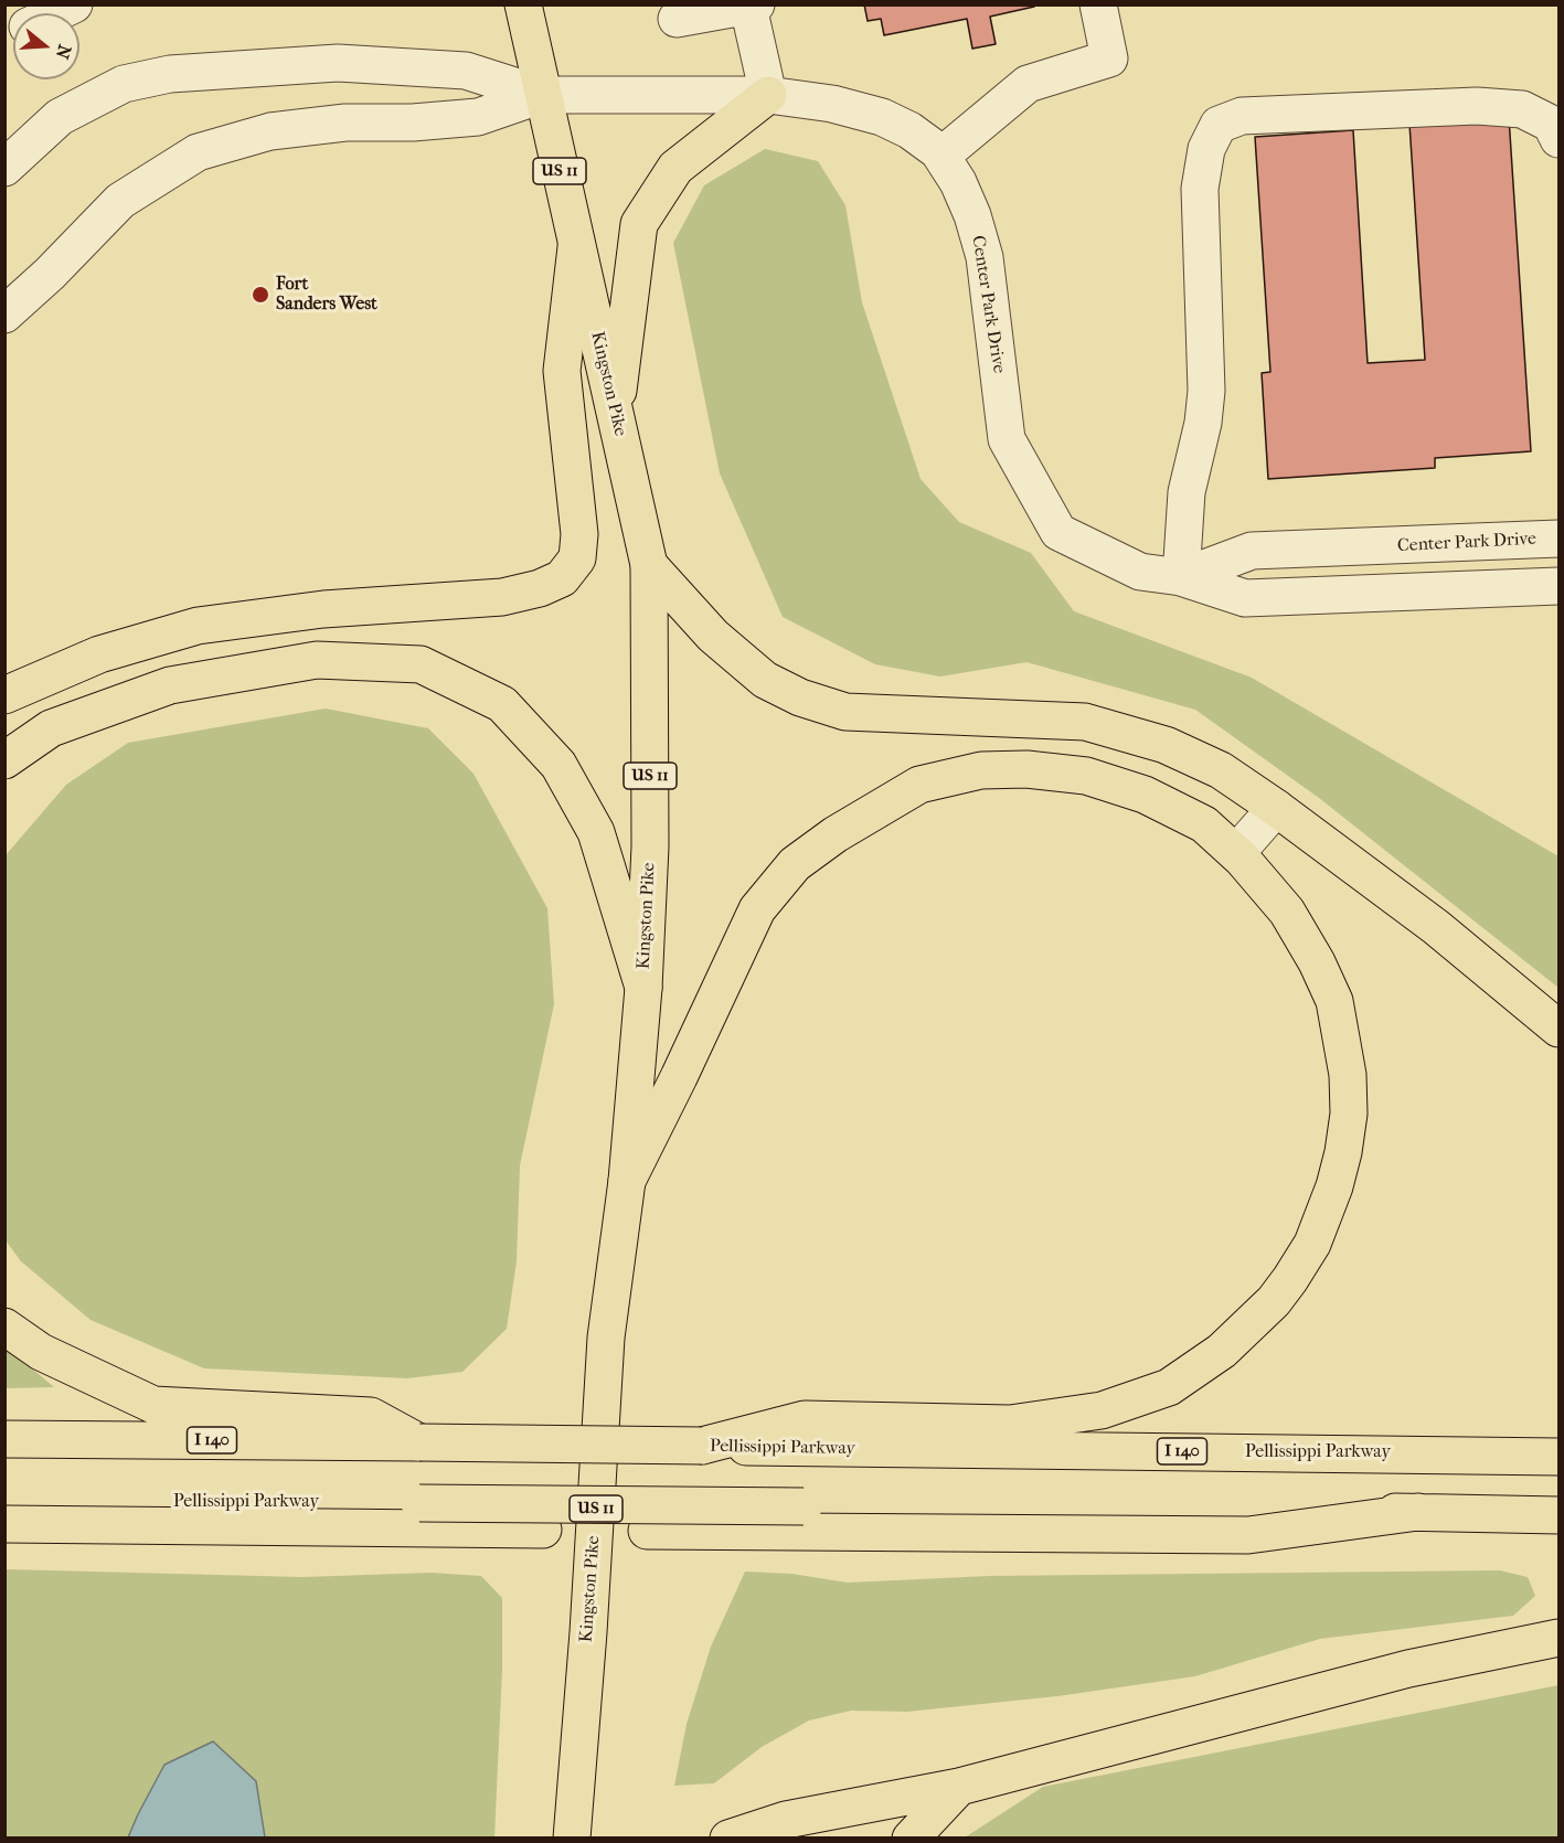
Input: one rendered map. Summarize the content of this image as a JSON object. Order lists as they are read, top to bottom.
{
  "streets": {
    "main road": [
      "US 11",
      "Kingston Pike",
      "I 140",
      "Pellissippi Parkway"
    ],
    "street": ["Center Park Drive"]
  },
  "crossings": [
    ["Center Park Drive", "Kingston Pike"]
  ],
  "places": ["Fort Sanders West"],
  "north": "right"
}
